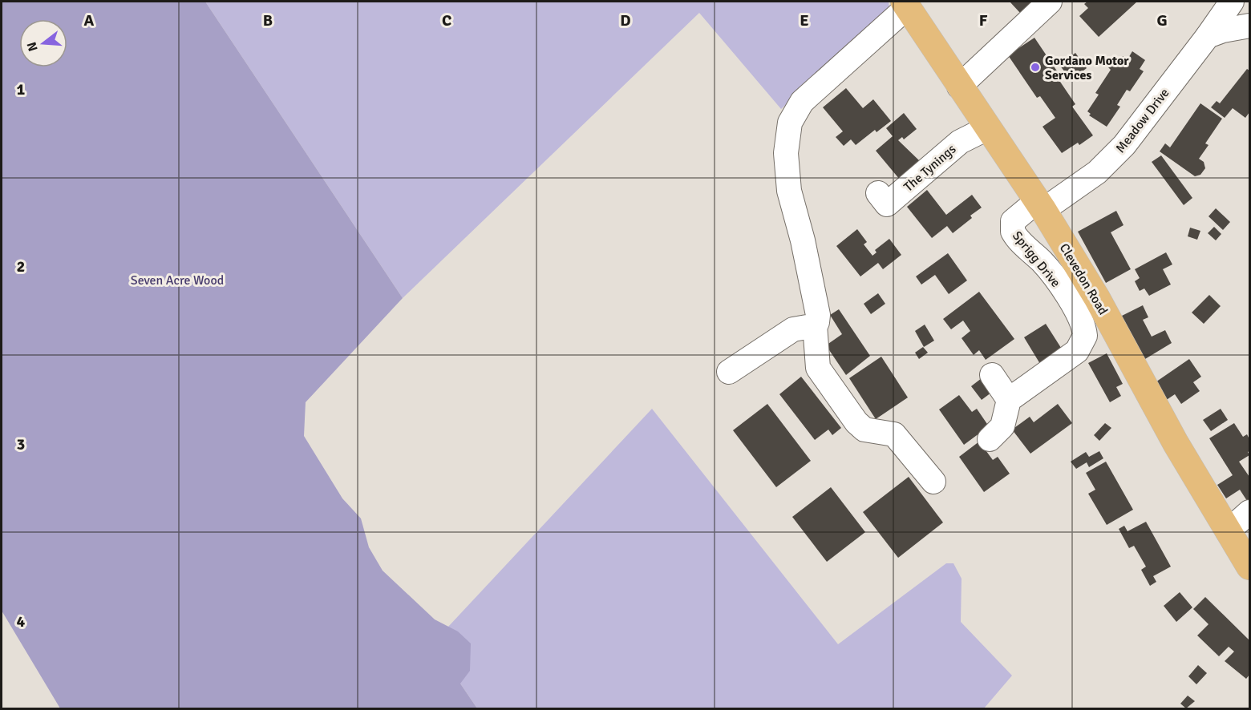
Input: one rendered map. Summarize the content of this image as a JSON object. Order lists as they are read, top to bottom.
{
  "streets": {
    "main road": ["Clevedon Road"],
    "street": ["Meadow Drive", "The Tynings", "Sprigg Drive"]
  },
  "crossings": [
    ["Meadow Drive", "Sprigg Drive"],
    ["Meadow Drive", "Clevedon Road"],
    ["The Tynings", "Clevedon Road"],
    ["Sprigg Drive", "Clevedon Road"]
  ],
  "parks": ["Seven Acre Wood"],
  "places": ["Gordano Motor Services"],
  "north": "left",
  "grid": {
    "columns": [
      "A",
      "B",
      "C",
      "D",
      "E",
      "F",
      "G"
    ],
    "rows": [
      "1",
      "2",
      "3",
      "4"
    ]
  }
}
